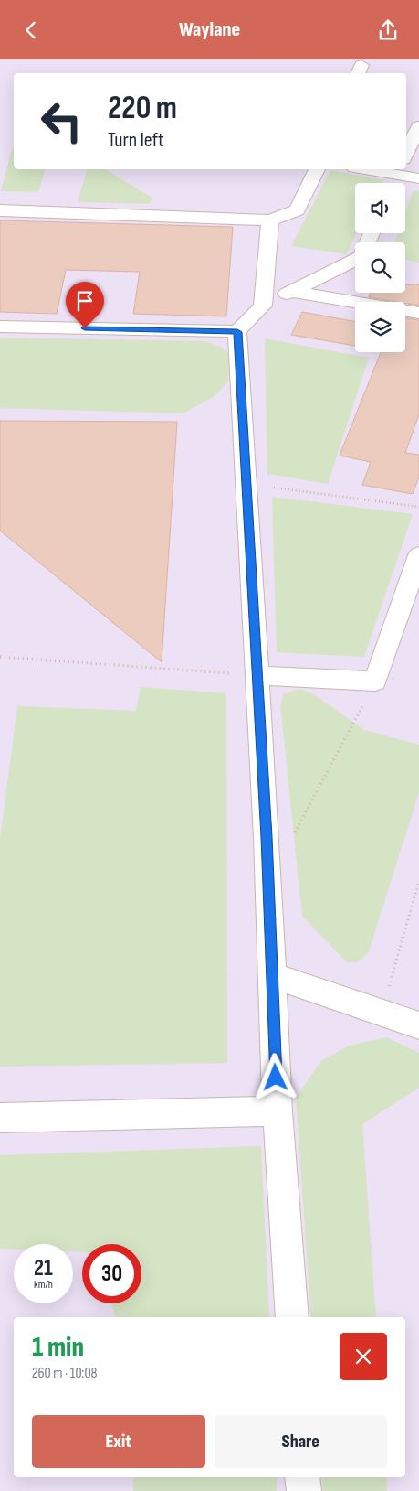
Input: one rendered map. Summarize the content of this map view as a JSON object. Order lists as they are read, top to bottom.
{
  "page": {
    "header": "Waylane",
    "turn": ["220 m", "Turn left"],
    "speed": "21 km/h",
    "limit": "30",
    "heading": ["1 min", "260 m · 10:08"],
    "buttons": ["Exit", "Share"]
  }
}
